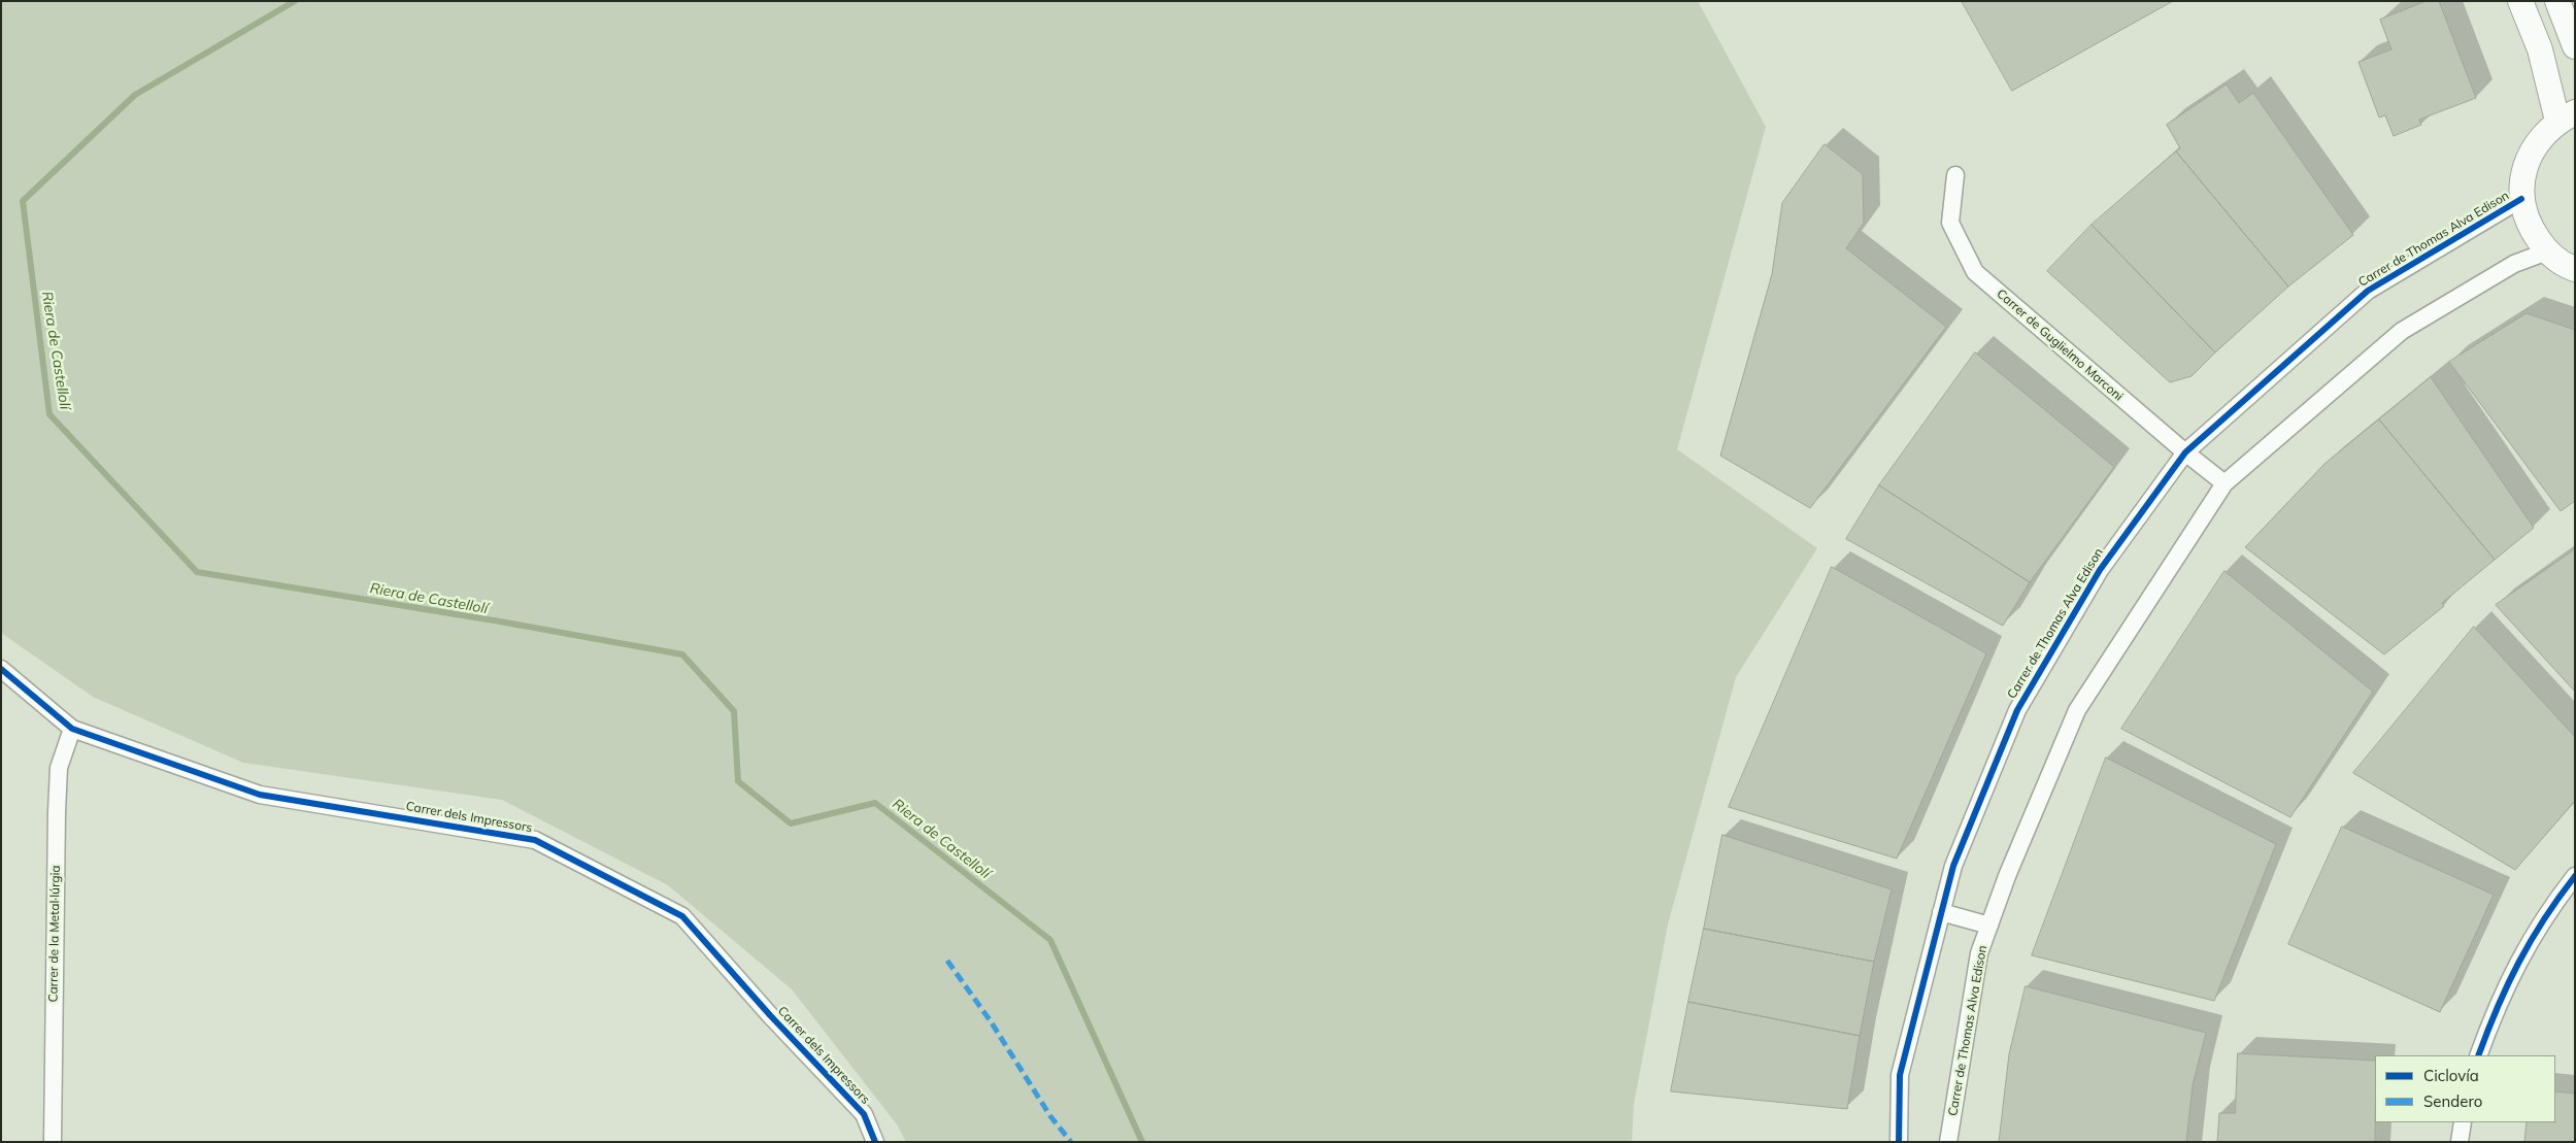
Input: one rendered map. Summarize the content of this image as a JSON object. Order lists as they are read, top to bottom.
{
  "streets": {
    "street": [
      "Carrer de Thomas Alva Edison",
      "Carrer de Guglielmo Marconi",
      "Carrer dels Impressors",
      "Carrer de la Metal·lúrgia"
    ]
  },
  "crossings": [
    ["Carrer de Thomas Alva Edison", "Carrer de Guglielmo Marconi"],
    ["Carrer dels Impressors", "Carrer de la Metal·lúrgia"]
  ],
  "water": ["Riera de Castellolí"],
  "legend": ["Ciclovía", "Sendero"]
}
